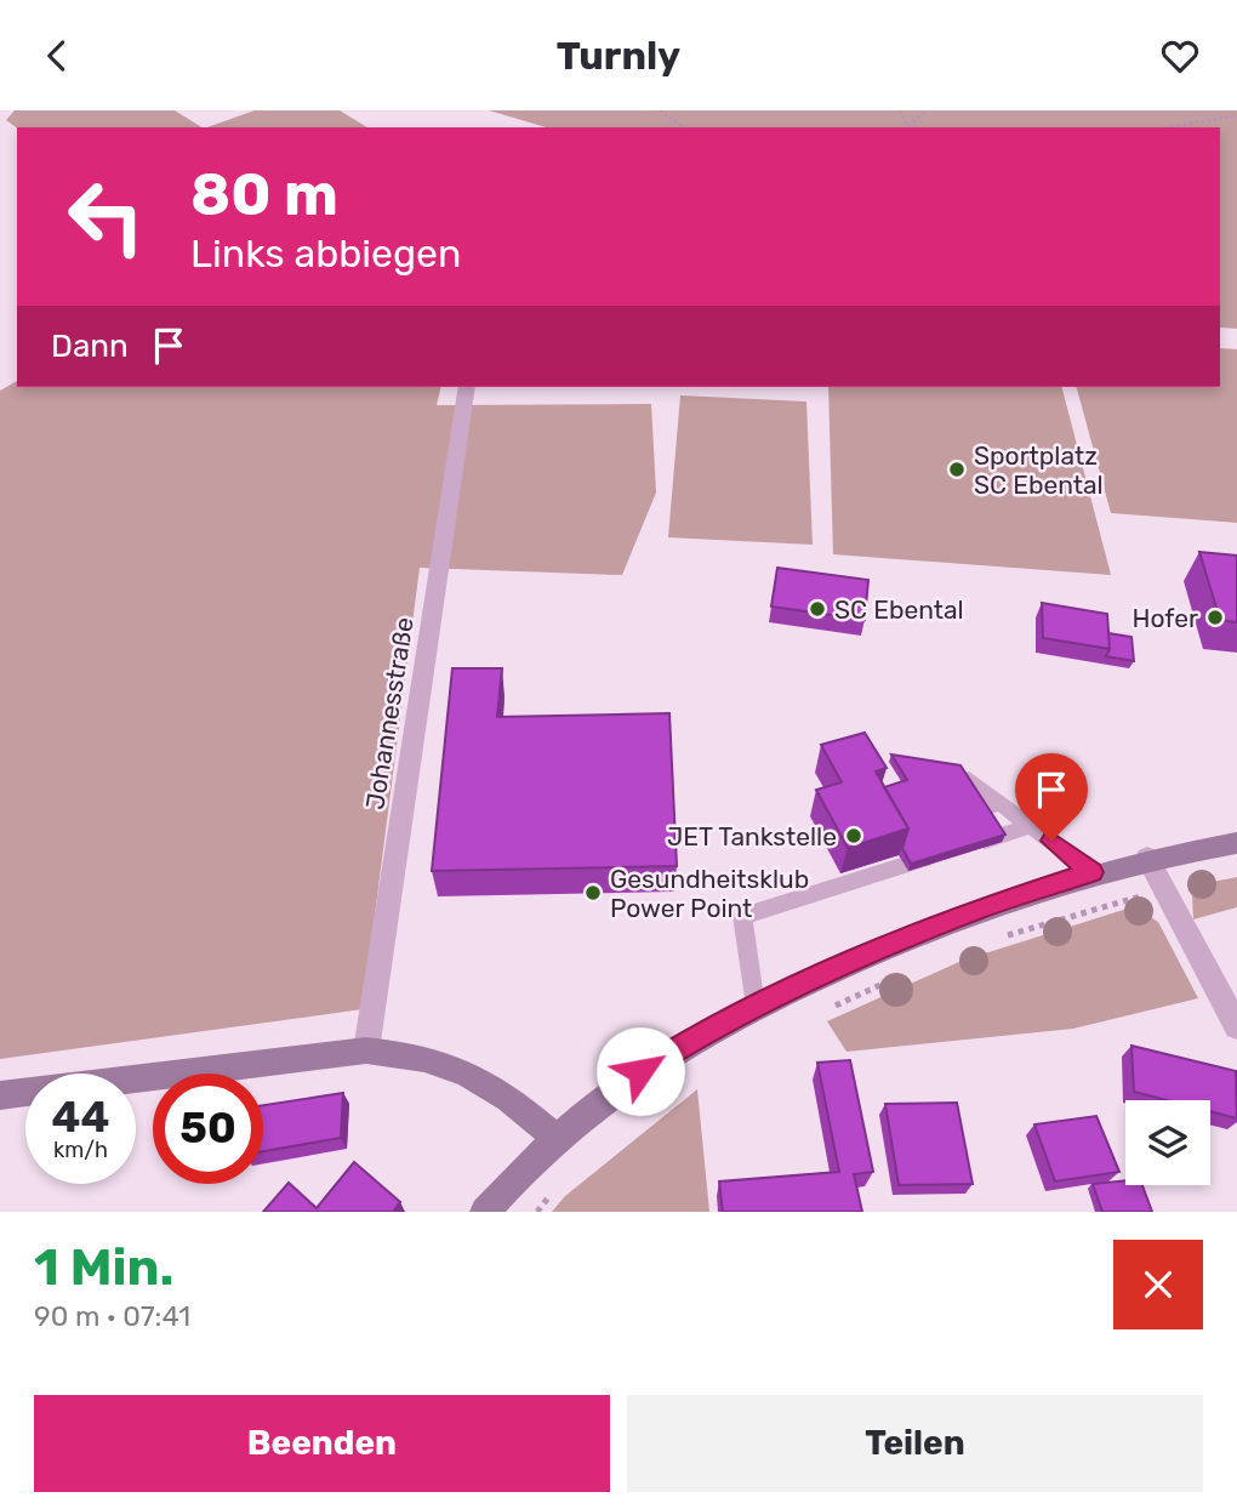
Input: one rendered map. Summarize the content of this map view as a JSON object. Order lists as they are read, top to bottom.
{
  "streets": {
    "street": ["Johannesstraße"]
  },
  "places": [
    "Sportplatz SC Ebental",
    "SC Ebental",
    "Hofer",
    "JET Tankstelle",
    "Gesundheitsklub Power Point"
  ],
  "page": {
    "header": "Turnly",
    "turn": ["80 m", "Links abbiegen"],
    "then": "Dann",
    "speed": "44 km/h",
    "limit": "50",
    "heading": ["1 Min.", "90 m · 07:41"],
    "buttons": ["Beenden", "Teilen"]
  }
}
